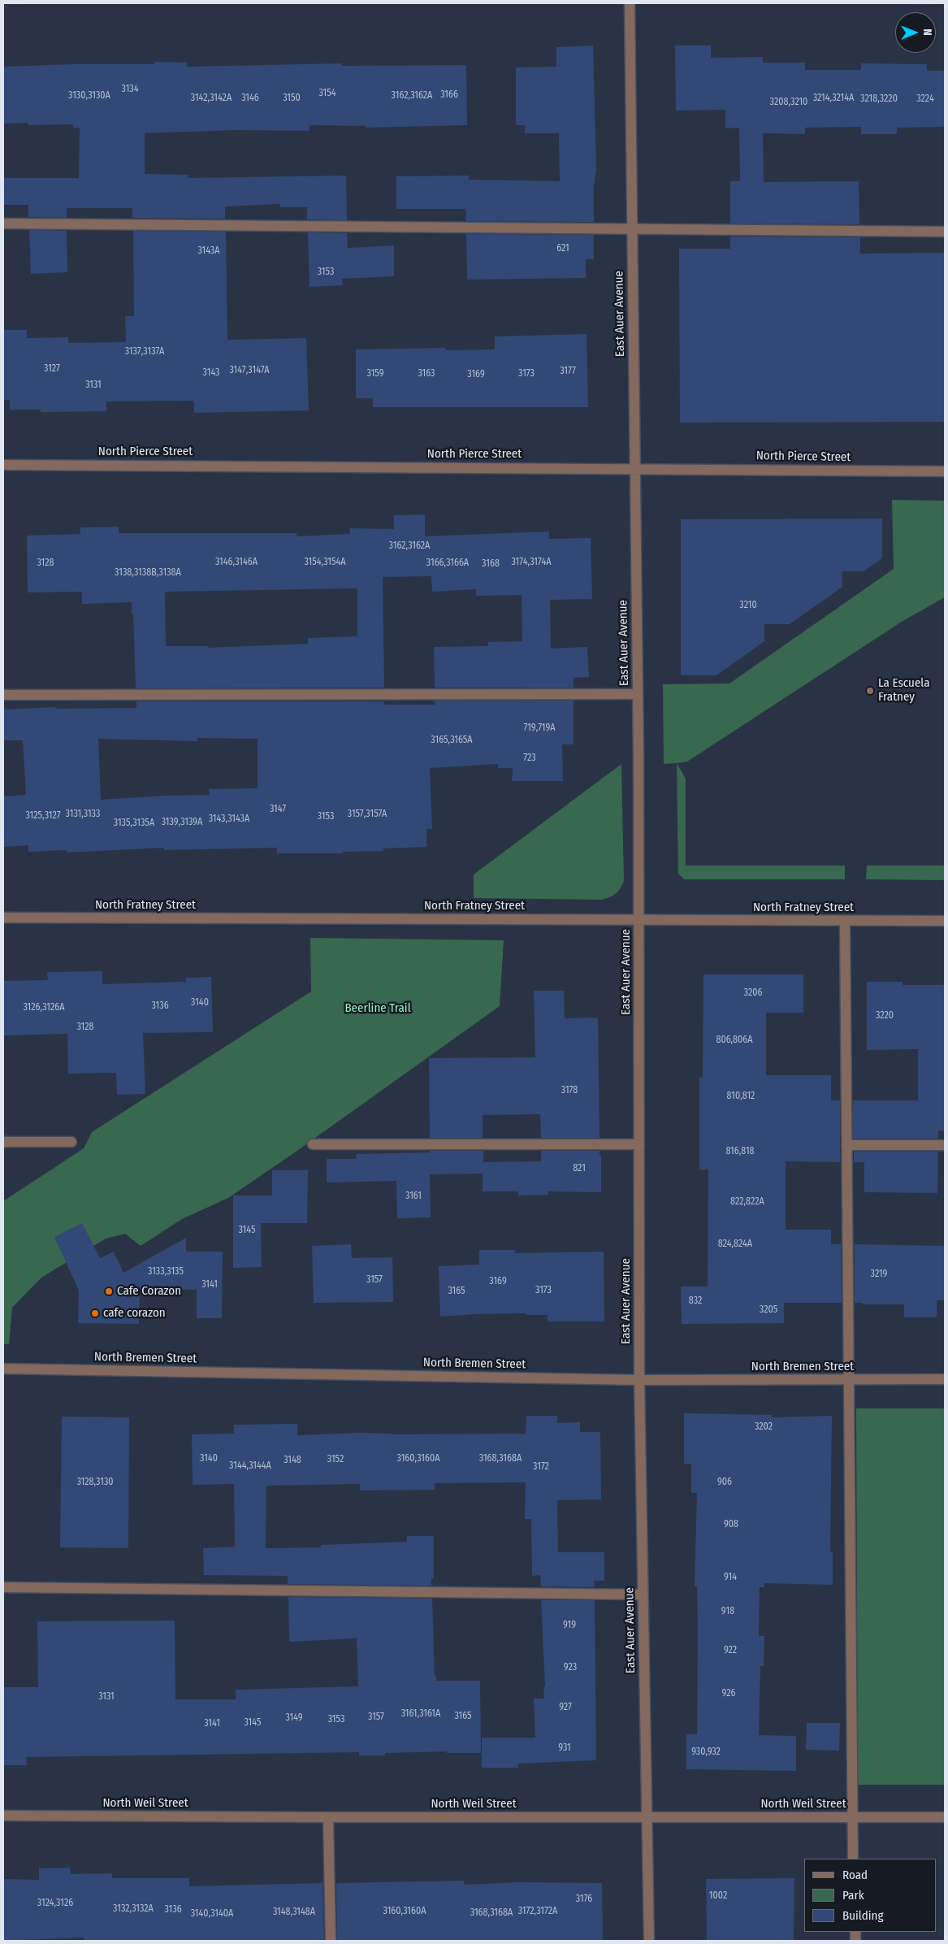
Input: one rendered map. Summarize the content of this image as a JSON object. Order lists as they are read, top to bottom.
{
  "streets": {
    "street": [
      "East Auer Avenue",
      "North Pierce Street",
      "North Fratney Street",
      "North Bremen Street",
      "North Weil Street"
    ]
  },
  "crossings": [
    ["East Auer Avenue", "North Pierce Street"],
    ["East Auer Avenue", "North Fratney Street"],
    ["East Auer Avenue", "North Bremen Street"],
    ["East Auer Avenue", "North Weil Street"]
  ],
  "parks": ["Beerline Trail"],
  "places": ["La Escuela Fratney", "Cafe Corazon", "cafe corazon"],
  "house_numbers": [
    "3134",
    "3154",
    "3166",
    "3130,3130A",
    "3162,3162A",
    "3142,3142A",
    "3146",
    "3150",
    "3214,3214A",
    "3218,3220",
    "3224",
    "3208,3210",
    "621",
    "3143A",
    "3153",
    "3137,3137A",
    "3127",
    "3147,3147A",
    "3177",
    "3143",
    "3159",
    "3163",
    "3173",
    "3169",
    "3131",
    "3162,3162A",
    "3146,3146A",
    "3154,3154A",
    "3174,3174A",
    "3128",
    "3166,3166A",
    "3168",
    "3138,3138B,3138A",
    "3210",
    "719,719A",
    "3165,3165A",
    "723",
    "3147",
    "3131,3133",
    "3157,3157A",
    "3125,3127",
    "3153",
    "3143,3143A",
    "3139,3139A",
    "3135,3135A",
    "3206",
    "3140",
    "3136",
    "3126,3126A",
    "3220",
    "3128",
    "806,806A",
    "3178",
    "810,812",
    "816,818",
    "821",
    "3161",
    "822,822A",
    "3145",
    "824,824A",
    "3133,3135",
    "3219",
    "3157",
    "3169",
    "3141",
    "3173",
    "3165",
    "832",
    "3205",
    "3202",
    "3140",
    "3160,3160A",
    "3168,3168A",
    "3152",
    "3148",
    "3144,3144A",
    "3172",
    "3128,3130",
    "906",
    "908",
    "914",
    "918",
    "919",
    "922",
    "923",
    "926",
    "3131",
    "927",
    "3161,3161A",
    "3165",
    "3157",
    "3149",
    "3153",
    "3145",
    "3141",
    "931",
    "930,932",
    "1002",
    "3176",
    "3124,3126",
    "3132,3132A",
    "3136",
    "3160,3160A",
    "3172,3172A",
    "3148,3148A",
    "3168,3168A",
    "3140,3140A"
  ],
  "legend": ["Road", "Park", "Building"],
  "north": "right"
}
